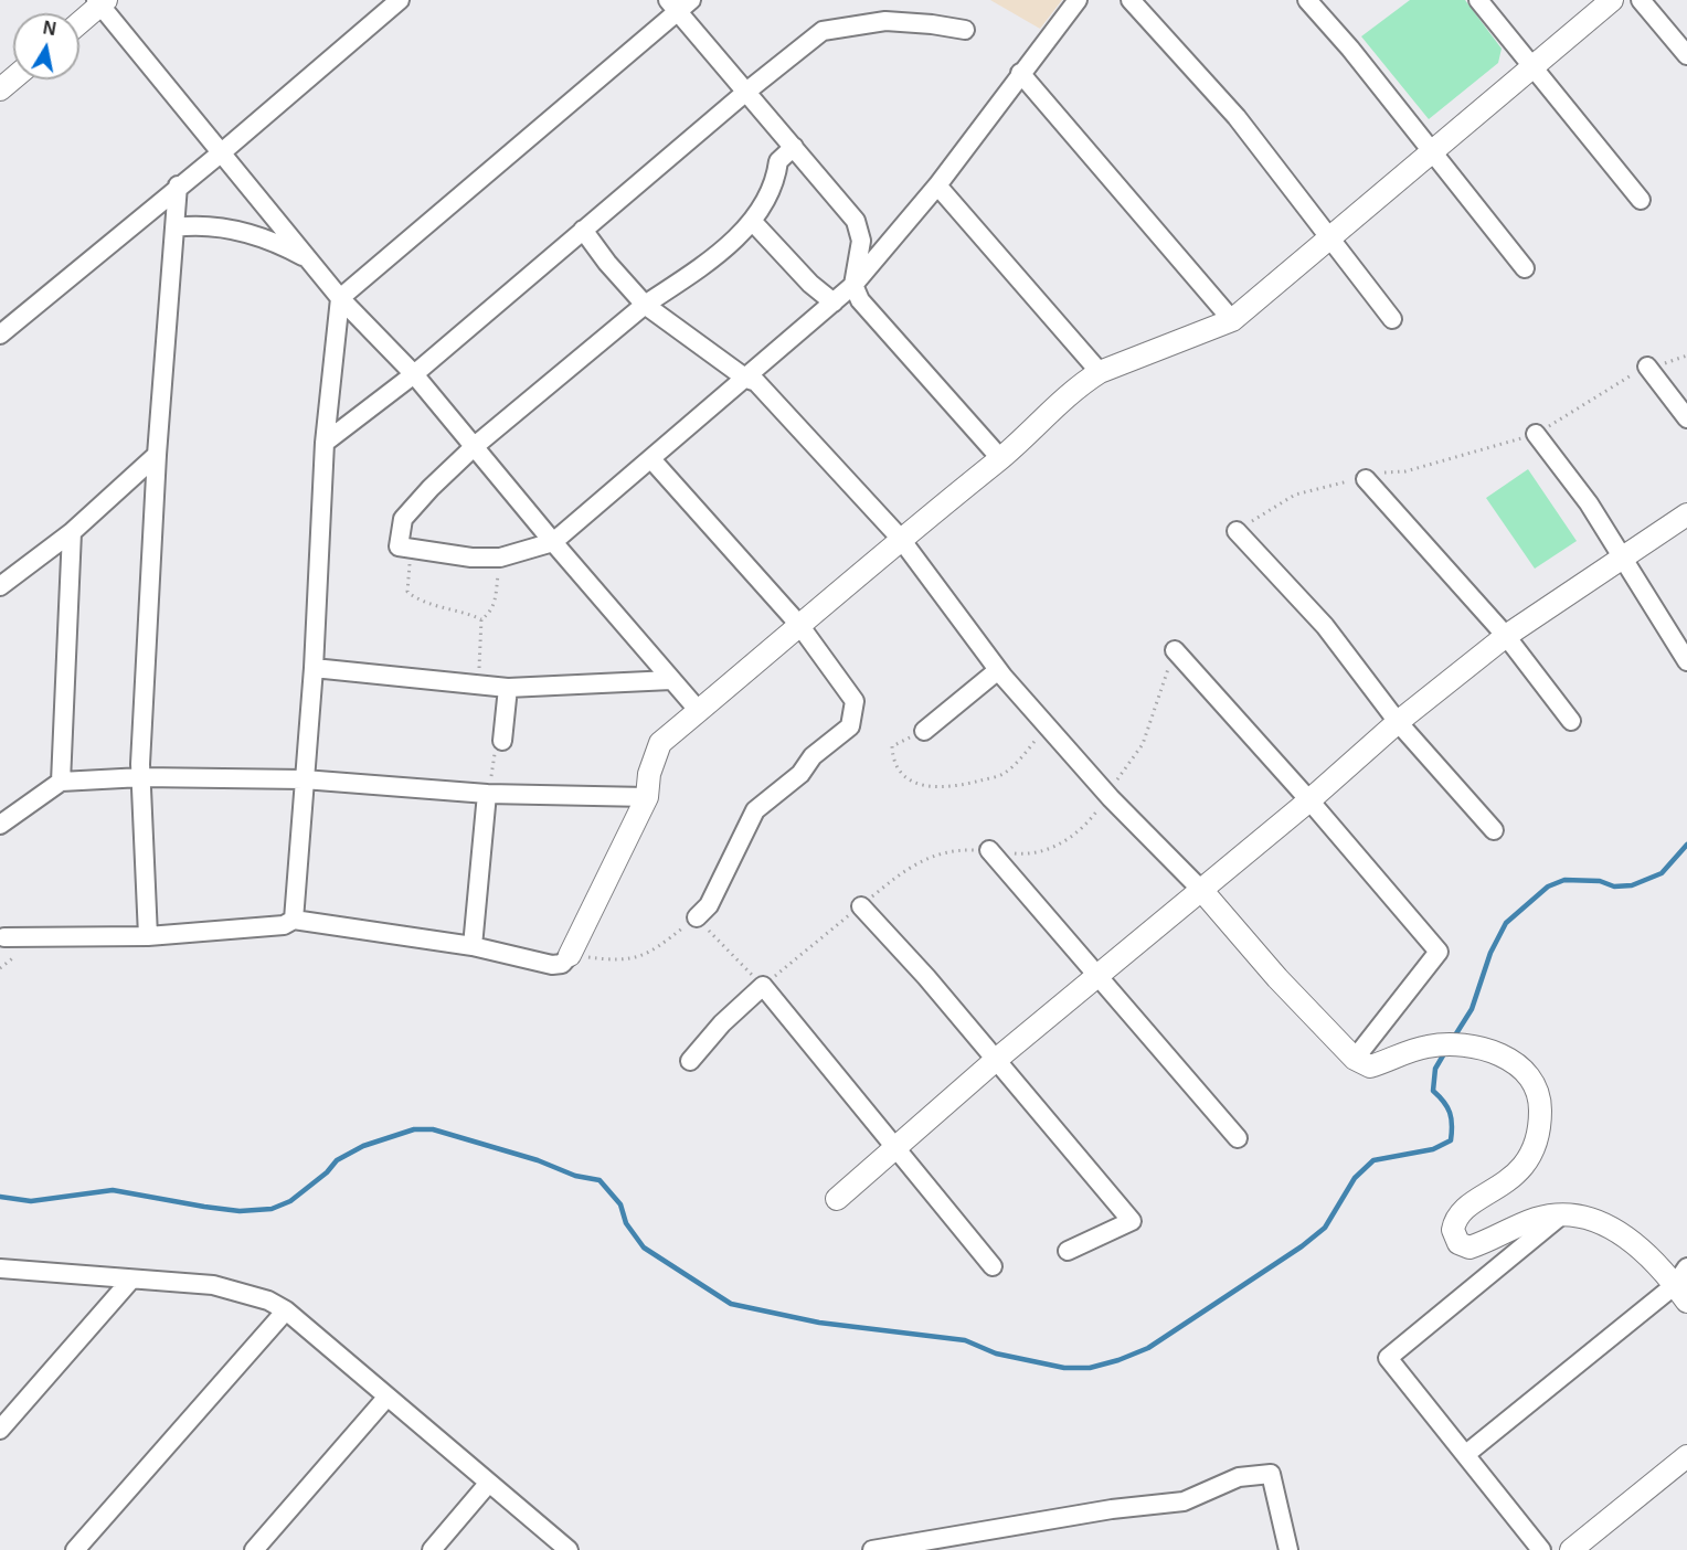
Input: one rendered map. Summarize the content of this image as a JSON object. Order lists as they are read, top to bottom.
{
  "north": "top"
}
